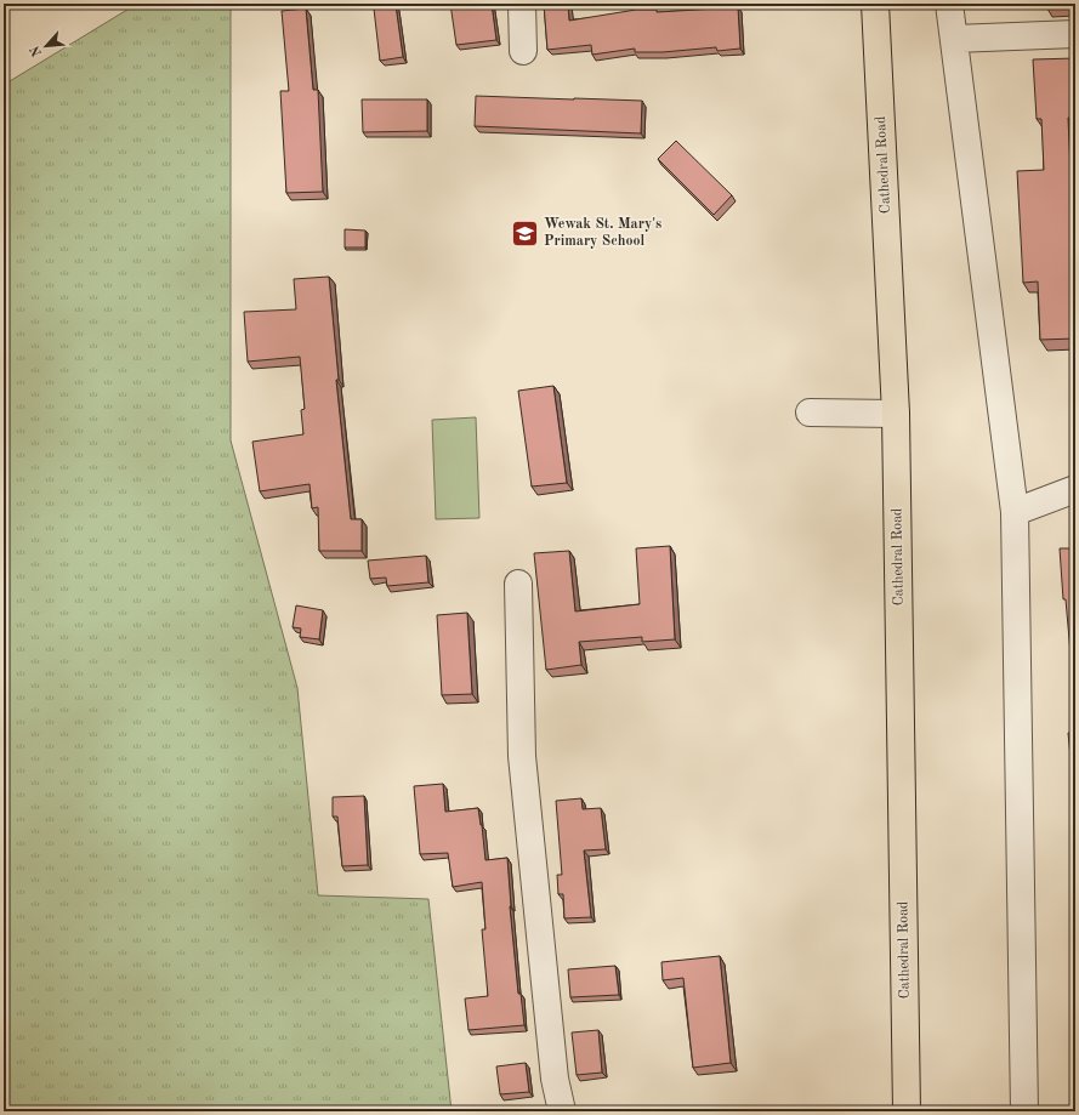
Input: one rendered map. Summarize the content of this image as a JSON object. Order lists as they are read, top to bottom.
{
  "streets": {
    "main road": ["Cathedral Road"]
  },
  "places": {
    "school or university": ["Wewak St. Mary's Primary School"]
  },
  "north": "bottom left"
}
